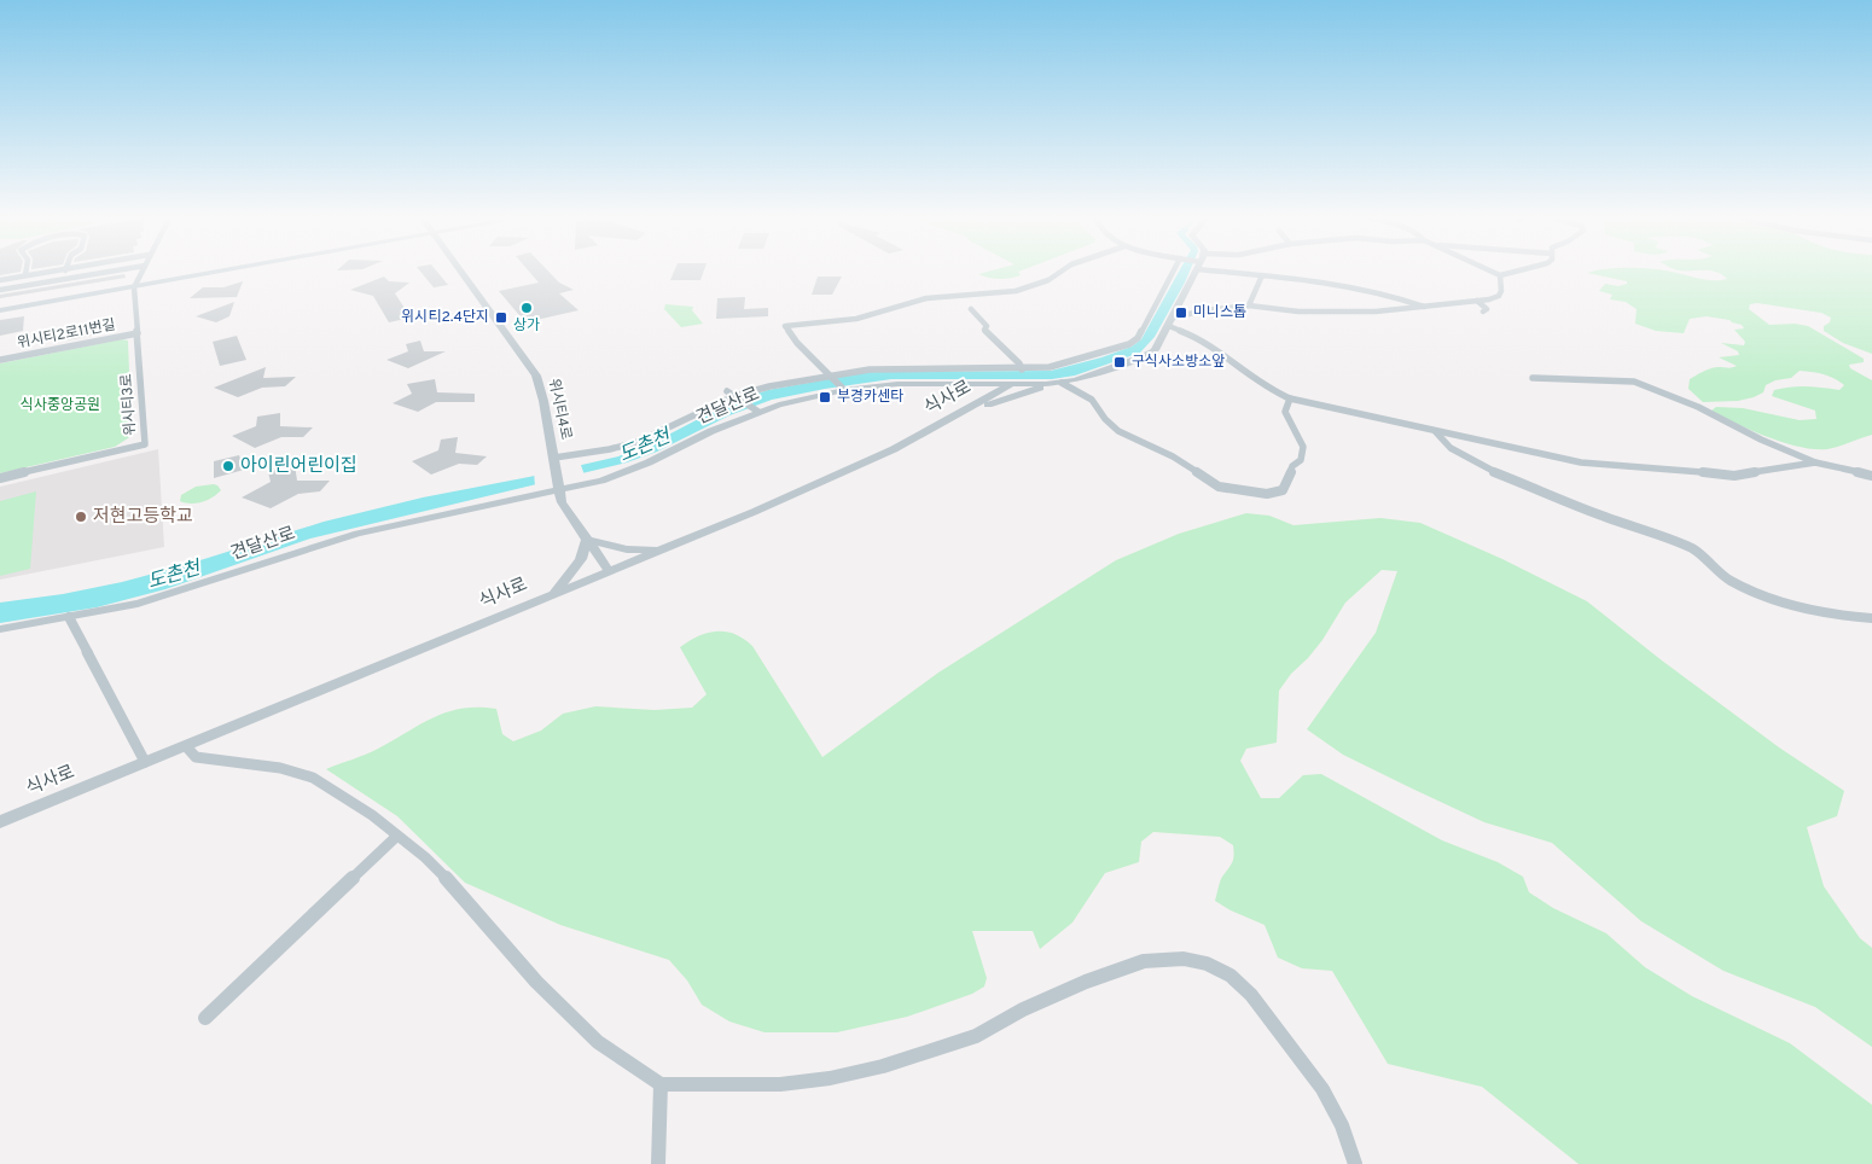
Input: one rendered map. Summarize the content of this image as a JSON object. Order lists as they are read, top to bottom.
{
  "streets": {
    "street": [
      "위시티2로11번길",
      "식사로",
      "위시티3로",
      "견달산로",
      "위시티4로"
    ]
  },
  "crossings": [
    ["위시티2로11번길", "위시티3로"],
    ["식사로", "견달산로"],
    ["견달산로", "위시티4로"]
  ],
  "water": ["도촌천"],
  "parks": ["식사중앙공원"],
  "places": {
    "other": ["상가", "아이린어린이집", "저현고등학교"],
    "transit": [
      "미니스톱",
      "위시티2.4단지",
      "구식사소방소앞",
      "부경카센타"
    ]
  }
}
